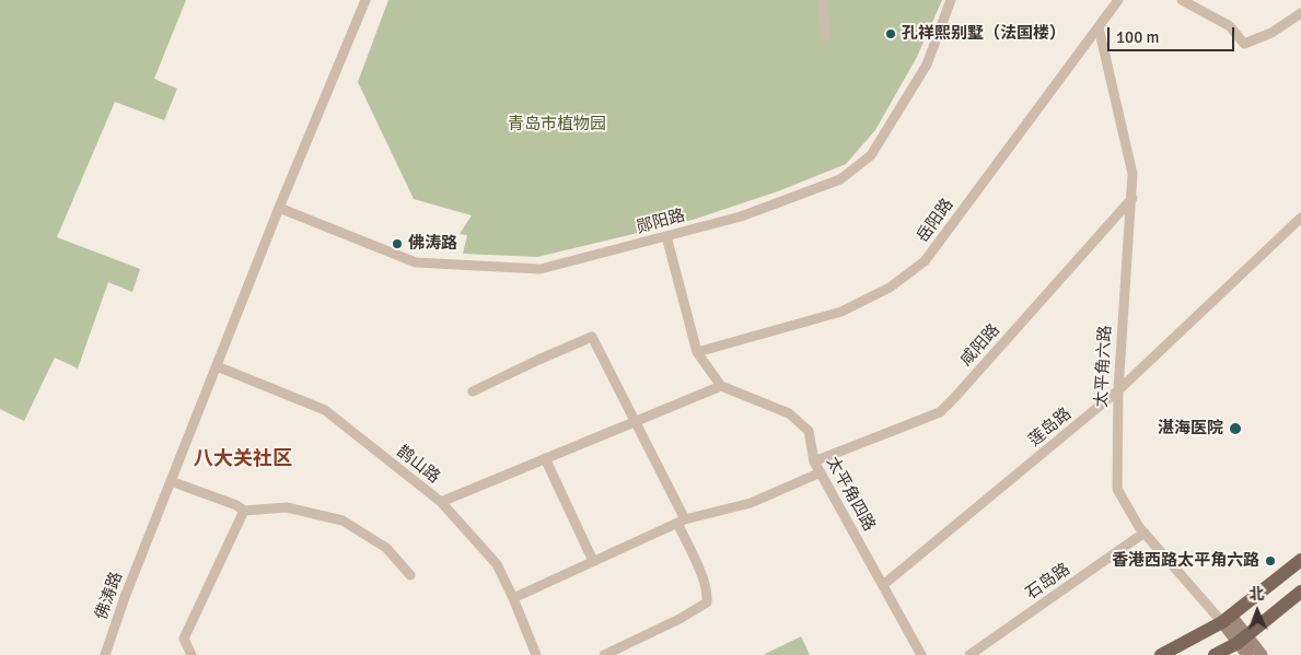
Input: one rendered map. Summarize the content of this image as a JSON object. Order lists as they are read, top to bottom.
{
  "streets": {
    "street": [
      "岳阳路",
      "郧阳路",
      "咸阳路",
      "太平角六路",
      "莲岛路",
      "鹊山路",
      "太平角四路",
      "石岛路",
      "佛涛路"
    ]
  },
  "crossings": [
    ["岳阳路", "太平角六路"],
    ["郧阳路", "佛涛路"],
    ["咸阳路", "太平角六路"],
    ["咸阳路", "太平角四路"],
    ["太平角六路", "莲岛路"],
    ["太平角六路", "石岛路"],
    ["莲岛路", "太平角四路"],
    ["鹊山路", "佛涛路"]
  ],
  "districts": ["八大关社区"],
  "parks": ["青岛市植物园"],
  "places": [
    "孔祥熙别墅（法国楼）",
    "佛涛路",
    "湛海医院",
    "香港西路太平角六路"
  ],
  "scale_bar": "100 m",
  "north": "top"
}
